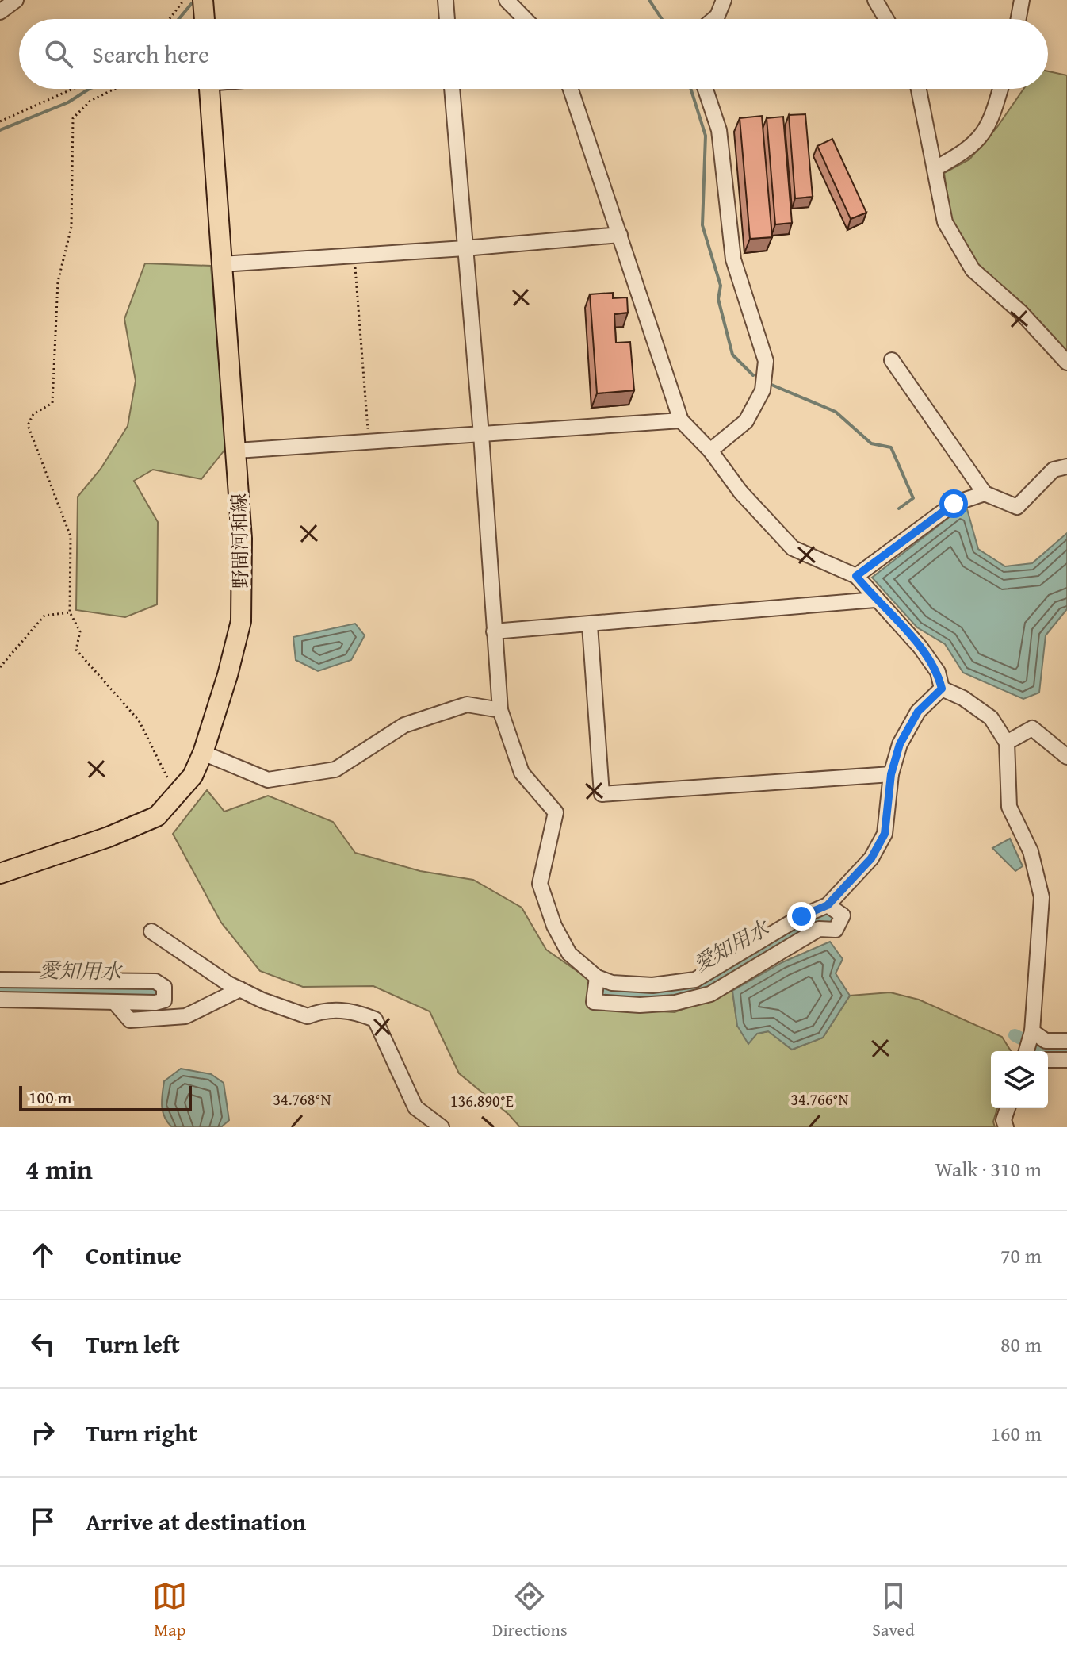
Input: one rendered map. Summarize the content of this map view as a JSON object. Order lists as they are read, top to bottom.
{
  "streets": {
    "main road": ["野間河和線"]
  },
  "water": ["愛知用水"],
  "scale_bar": "100 m",
  "page": {
    "search": "Search here",
    "scale": "100 m",
    "heading": ["4 min", "Walk · 310 m"],
    "list": [
      ["Continue", "70 m"],
      ["Turn left", "80 m"],
      ["Turn right", "160 m"],
      "Arrive at destination"
    ],
    "nav": ["Map", "Directions", "Saved"]
  },
  "coordinates": ["34.768°N", "34.766°N", "136.890°E"]
}
